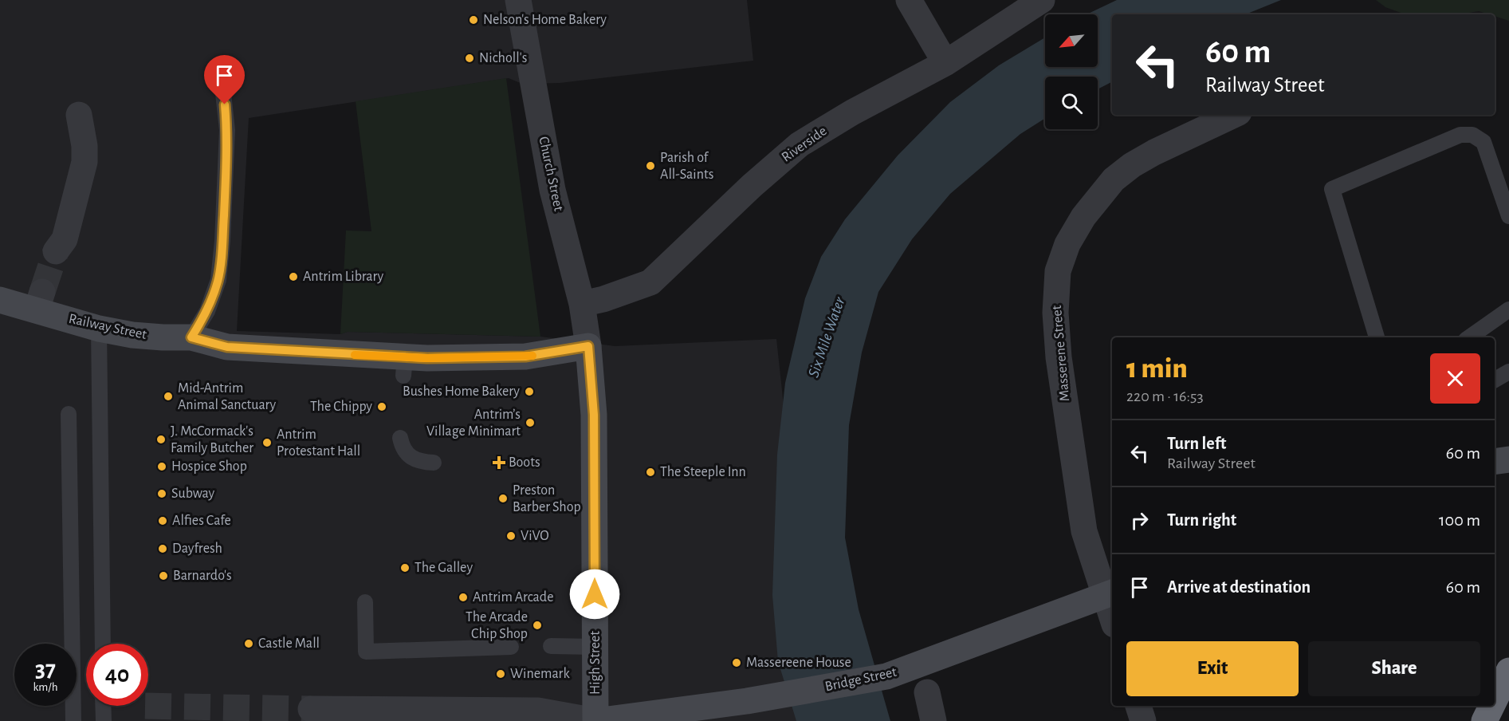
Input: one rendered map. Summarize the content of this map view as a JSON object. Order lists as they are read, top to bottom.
{
  "streets": {
    "street": [
      "Riverside",
      "Church Street",
      "Railway Street",
      "Masserene Street",
      "High Street",
      "Bridge Street"
    ]
  },
  "crossings": [
    ["Riverside", "Church Street"],
    ["Church Street", "Railway Street"],
    ["Church Street", "High Street"],
    ["Railway Street", "High Street"],
    ["Masserene Street", "Bridge Street"],
    ["High Street", "Bridge Street"]
  ],
  "water": ["Six Mile Water"],
  "places": {
    "other": [
      "Nelson's Home Bakery",
      "Nicholl's",
      "Parish of All-Saints",
      "Antrim Library",
      "Bushes Home Bakery",
      "Mid-Antrim Animal Sanctuary",
      "The Chippy",
      "Antrim’s Village Minimart",
      "J. McCormack's Family Butcher",
      "Antrim Protestant Hall",
      "Hospice Shop",
      "The Steeple Inn",
      "Subway",
      "Preston Barber Shop",
      "Alfies Cafe",
      "ViVO",
      "Dayfresh",
      "The Galley",
      "Barnardo's",
      "Antrim Arcade",
      "The Arcade Chip Shop",
      "Castle Mall",
      "Massereene House",
      "Winemark"
    ],
    "health": ["Boots"]
  },
  "north": "bottom left",
  "page": {
    "turn": ["60 m", "Railway Street"],
    "heading": ["1 min", "220 m · 16:53"],
    "list": [
      {
        "name": "Turn left",
        "note": "Railway Street",
        "value": "60 m"
      },
      {
        "name": "Turn right",
        "value": "100 m"
      },
      {
        "name": "Arrive at destination",
        "value": "60 m"
      }
    ],
    "buttons": ["Exit", "Share"],
    "speed": "37 km/h",
    "limit": "40"
  }
}
